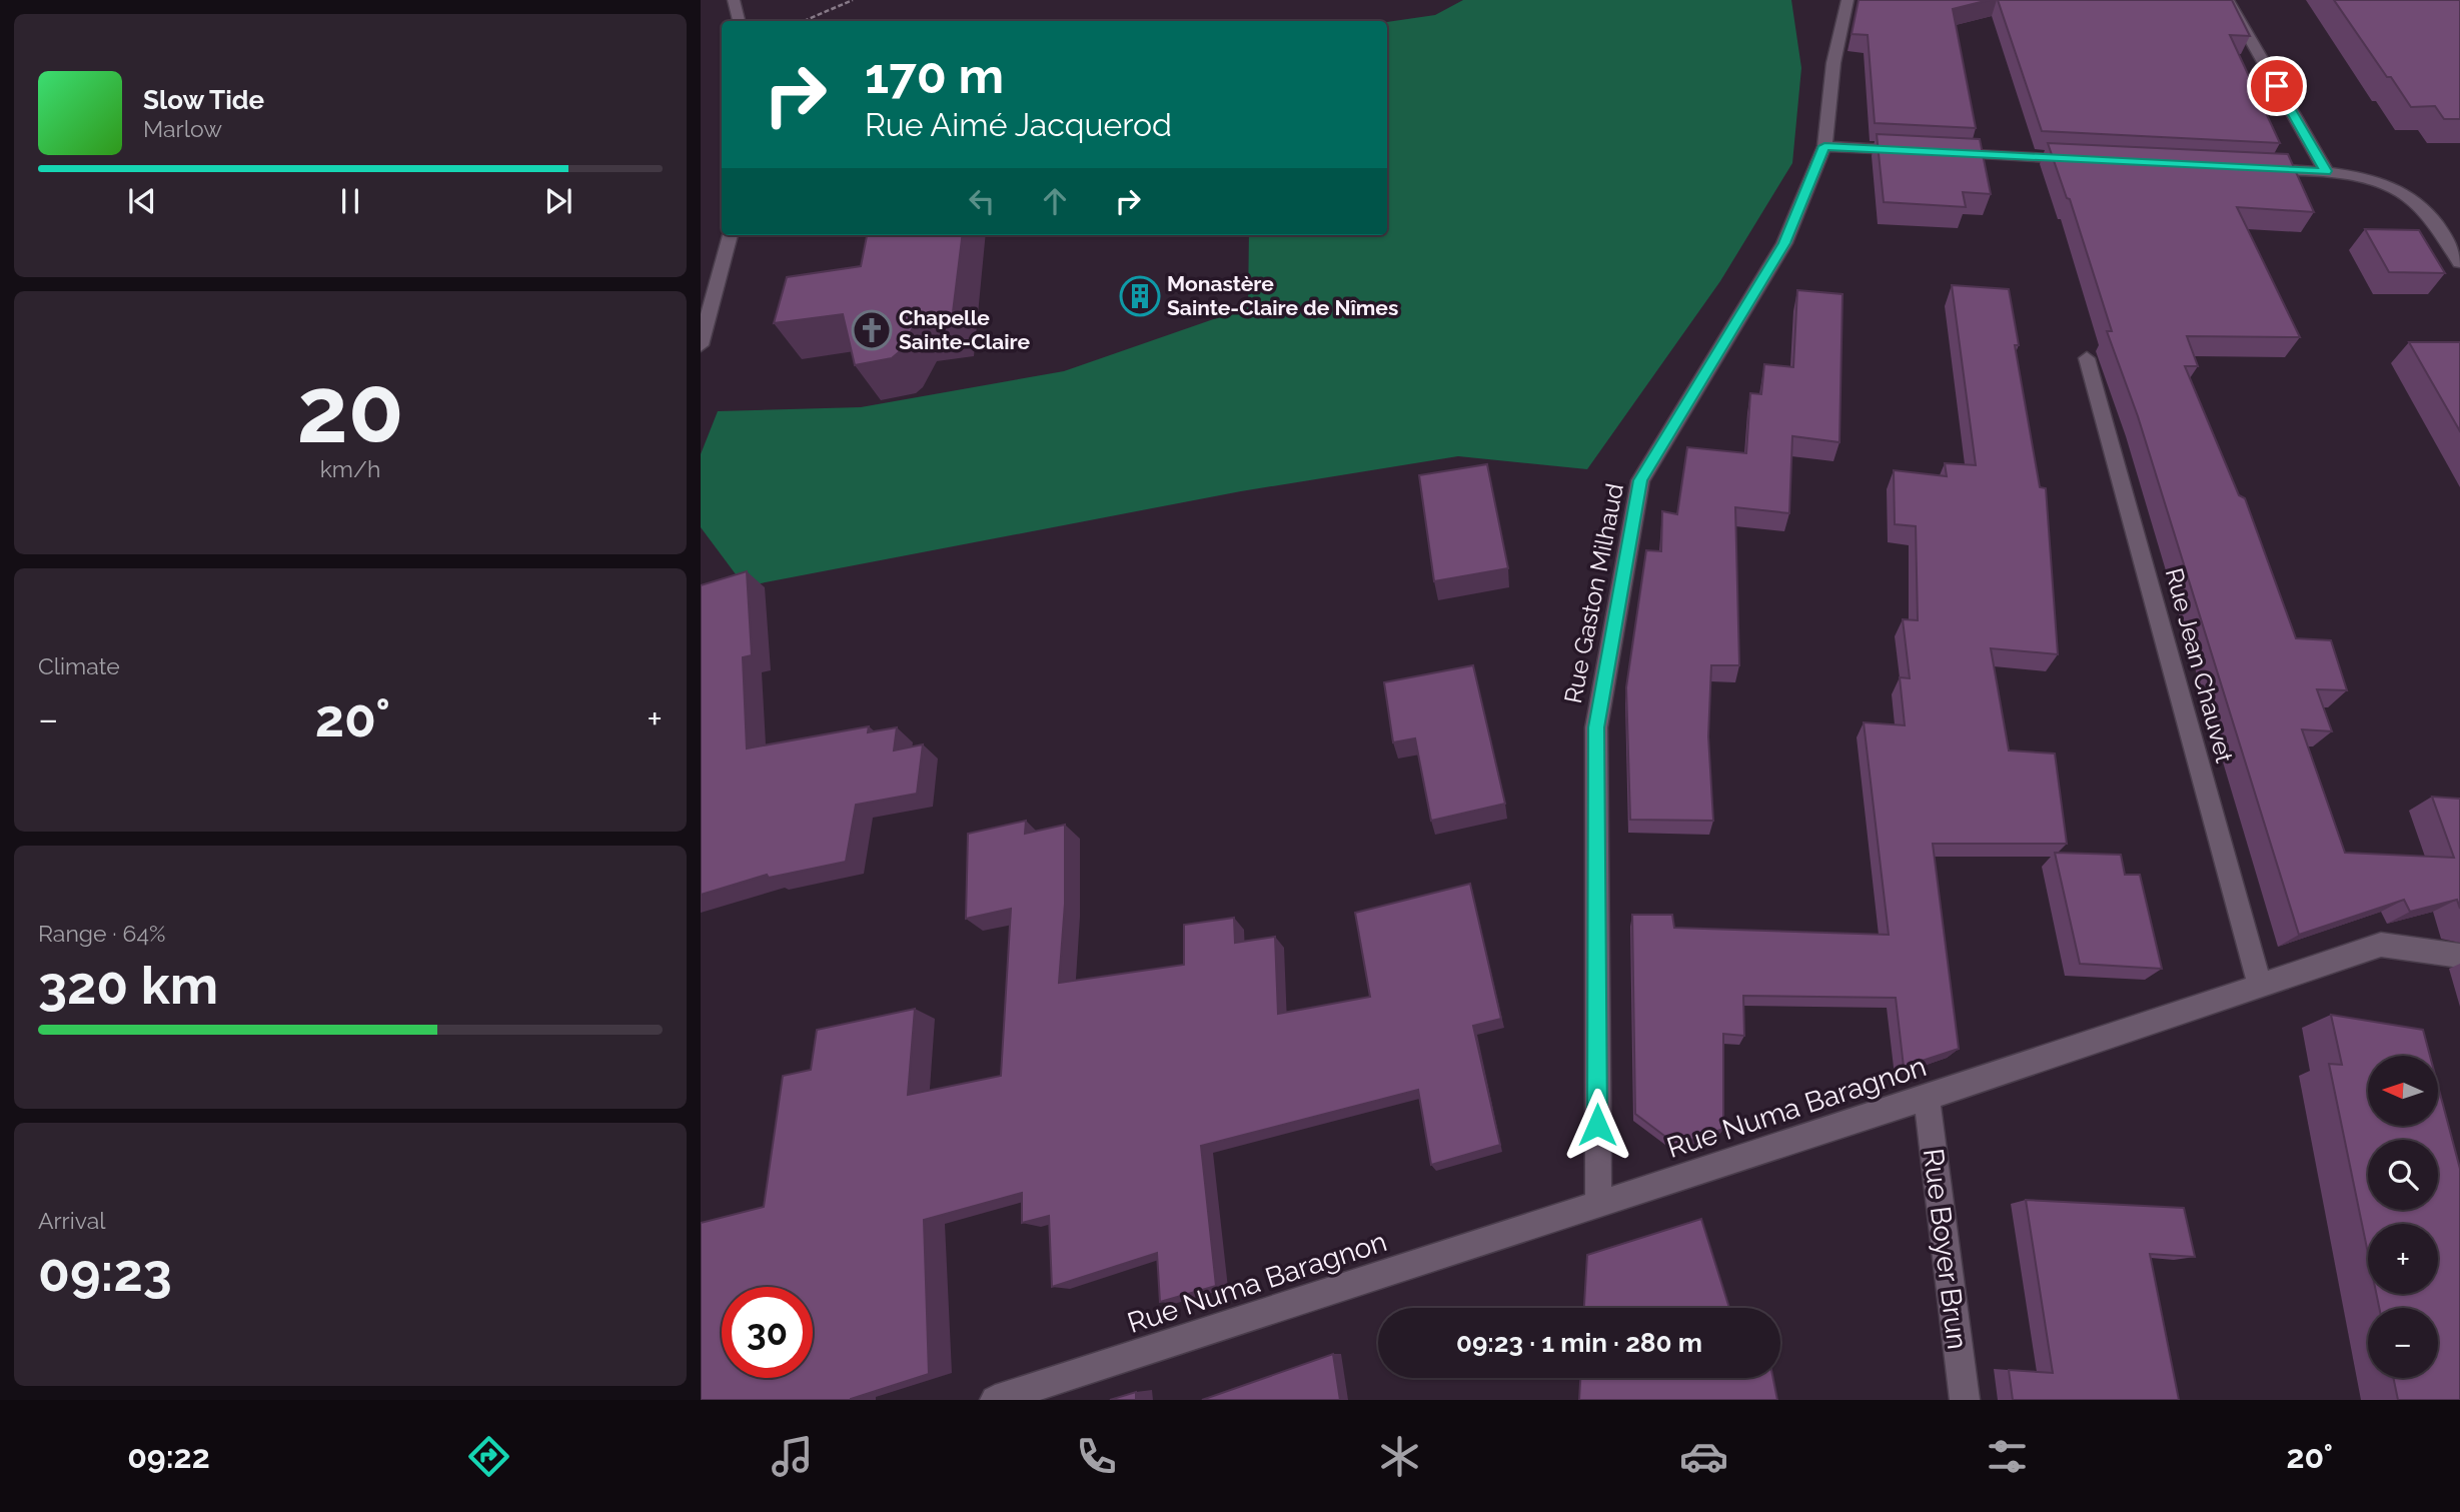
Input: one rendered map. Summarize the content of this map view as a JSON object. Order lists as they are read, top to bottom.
{
  "streets": {
    "street": [
      "Rue Gaston Milhaud",
      "Rue Jean Chauvet",
      "Rue Numa Baragnon",
      "Rue Boyer Brun"
    ]
  },
  "crossings": [
    ["Rue Gaston Milhaud", "Rue Numa Baragnon"],
    ["Rue Jean Chauvet", "Rue Numa Baragnon"],
    ["Rue Numa Baragnon", "Rue Boyer Brun"]
  ],
  "places": {
    "building": ["Monastère Sainte-Claire de Nîmes"],
    "church": ["Chapelle Sainte-Claire"]
  },
  "north": "left",
  "page": {
    "turn": ["170 m", "Rue Aimé Jacquerod"],
    "song": ["Slow Tide", "Marlow"],
    "tile": [
      ["20", "km/h"],
      "Climate",
      ["Range · 64%", "320 km"],
      ["Arrival", "09:23"]
    ],
    "heat": ["−", "20°", "+"],
    "map_buttons": ["+", "−"],
    "limit": "30",
    "trip": "09:23 · 1 min · 280 m",
    "tabs": ["09:22", "20°"]
  }
}
